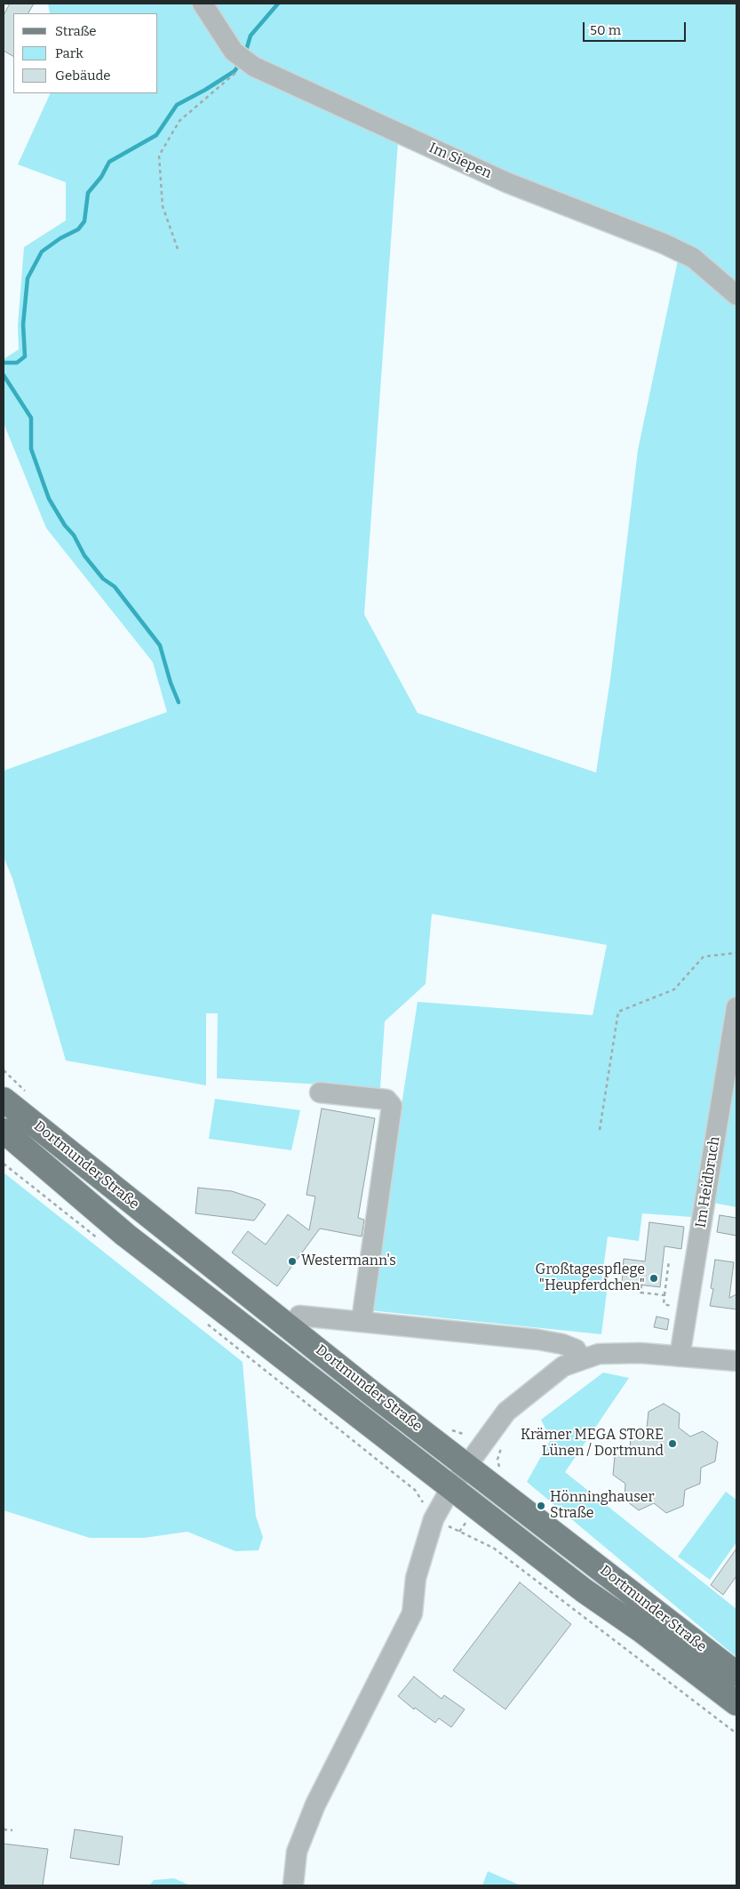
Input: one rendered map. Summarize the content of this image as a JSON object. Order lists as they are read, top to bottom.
{
  "streets": {
    "main road": ["Dortmunder Straße"],
    "street": ["Im Siepen", "Im Heidbruch"]
  },
  "places": [
    "Westermann's",
    "Großtagespflege \"Heupferdchen\"",
    "Krämer MEGA STORE Lünen / Dortmund",
    "Hönninghauser Straße"
  ],
  "legend": ["Straße", "Park", "Gebäude"],
  "scale_bar": "50 m"
}
